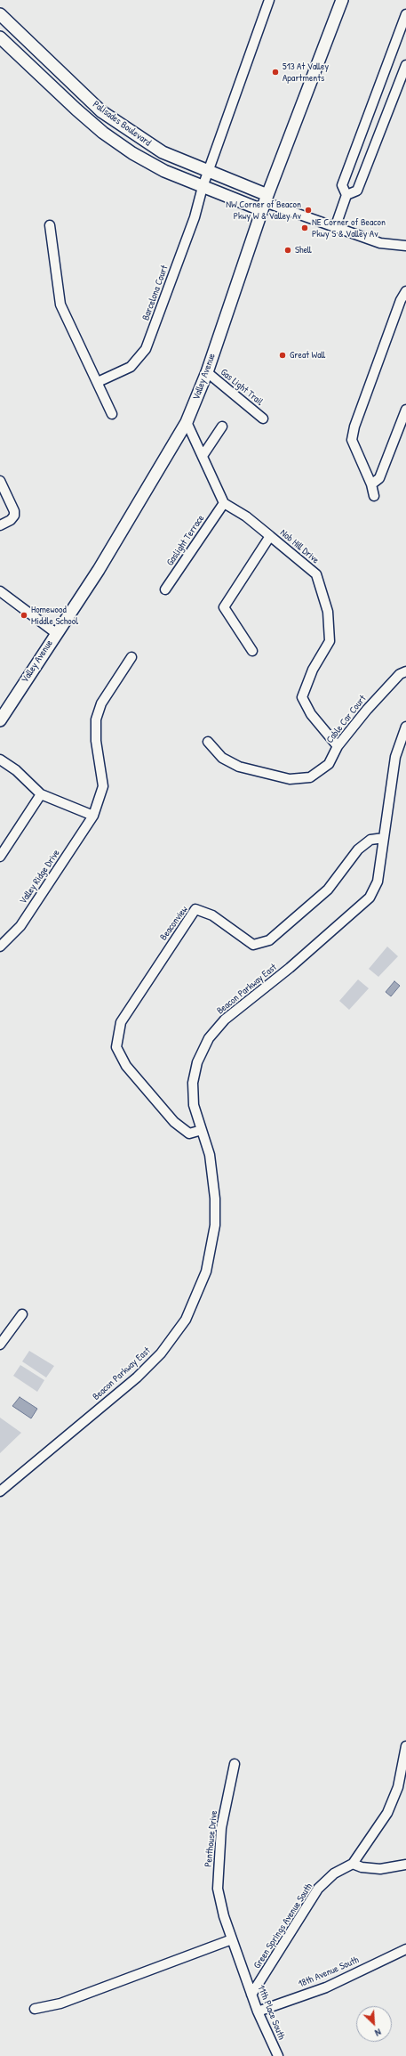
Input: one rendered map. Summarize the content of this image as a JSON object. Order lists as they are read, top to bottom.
{
  "streets": {
    "main road": ["Palisades Boulevard", "Valley Avenue"],
    "street": [
      "Barcelona Court",
      "Gas Light Trail",
      "Gaslight Terrace",
      "Nob Hill Drive",
      "Cable Car Court",
      "Valley Ridge Drive",
      "Beaconview",
      "Beacon Parkway East",
      "Penthouse Drive",
      "Green Springs Avenue South",
      "18th Avenue South",
      "11th Place South"
    ]
  },
  "crossings": [
    ["Palisades Boulevard", "Barcelona Court"],
    ["Palisades Boulevard", "Valley Avenue"],
    ["Valley Avenue", "Gas Light Trail"],
    ["Gaslight Terrace", "Nob Hill Drive"],
    ["Nob Hill Drive", "Cable Car Court"],
    ["Beaconview", "Beacon Parkway East"],
    ["Penthouse Drive", "11th Place South"],
    ["Green Springs Avenue South", "11th Place South"],
    ["18th Avenue South", "11th Place South"]
  ],
  "places": [
    "513 At Valley Apartments",
    "NW Corner of Beacon Pkwy W & Valley Av",
    "NE Corner of Beacon Pkwy S & Valley Av",
    "Shell",
    "Great Wall",
    "Homewood Middle School"
  ],
  "north": "bottom right"
}
